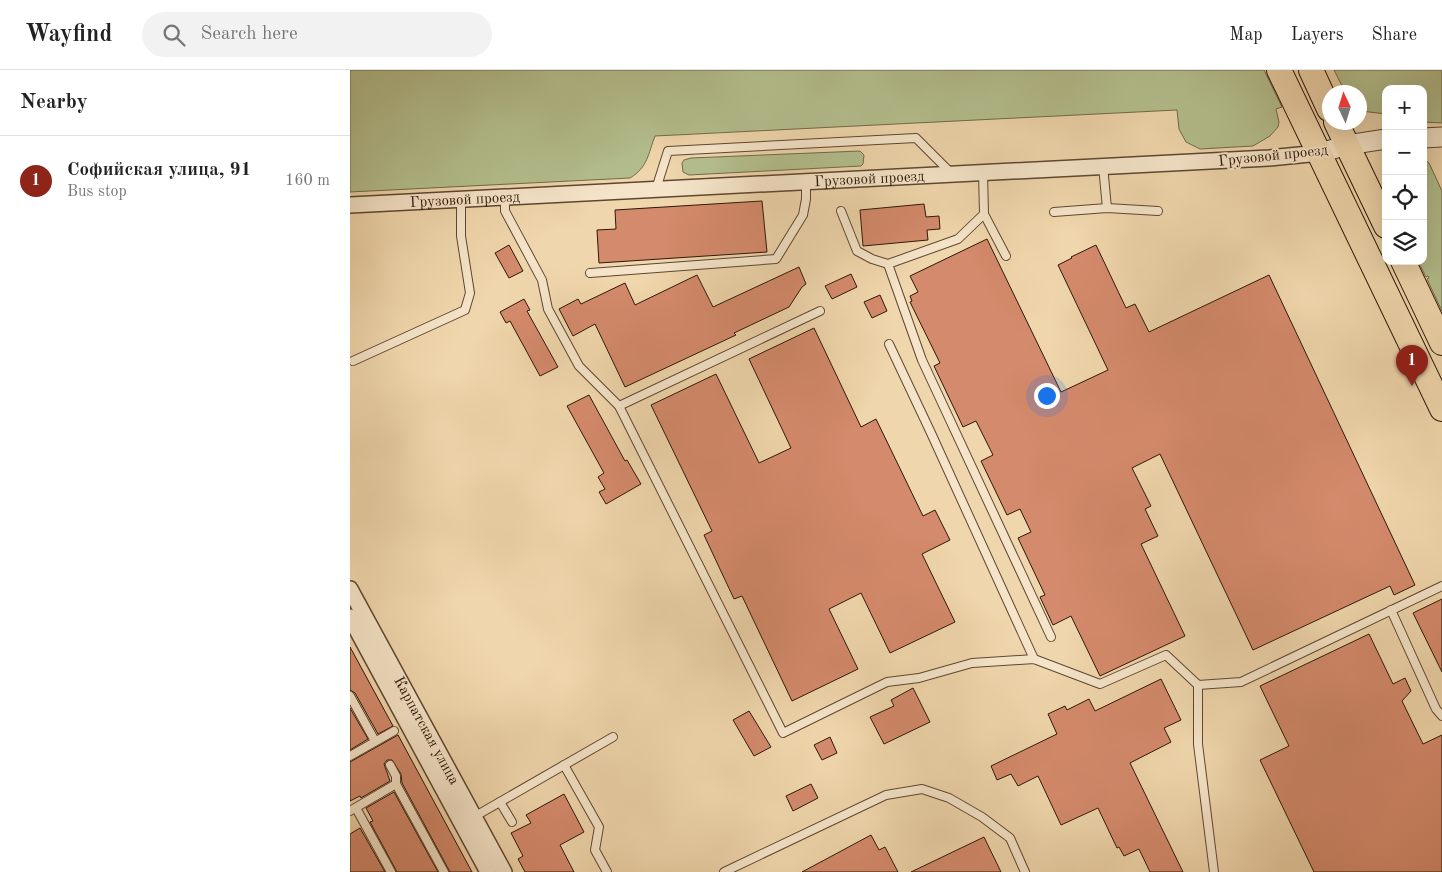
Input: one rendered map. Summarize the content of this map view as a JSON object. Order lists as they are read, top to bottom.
{
  "streets": {
    "street": ["Грузовой проезд", "Карпатская улица"]
  },
  "north": "top",
  "page": {
    "header": "Wayfind",
    "search": "Search here",
    "nav": ["Map", "Layers", "Share"],
    "heading": "Nearby",
    "map_buttons": ["+", "−"],
    "list": [
      {
        "mark": "1",
        "name": "Софийская улица, 91",
        "note": "Bus stop",
        "value": "160 m"
      }
    ],
    "pins": "1"
  }
}
